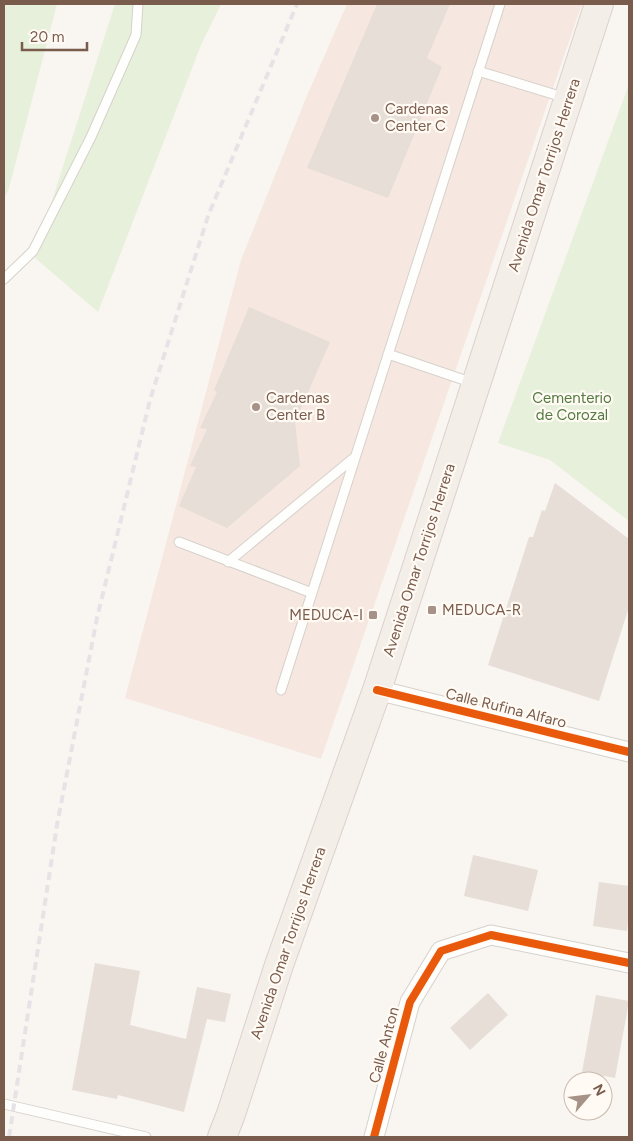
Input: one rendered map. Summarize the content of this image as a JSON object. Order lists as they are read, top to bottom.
{
  "streets": {
    "main road": ["Avenida Omar Torrijos Herrera"],
    "street": ["Calle Rufina Alfaro", "Calle Anton"]
  },
  "crossings": [
    ["Avenida Omar Torrijos Herrera", "Calle Rufina Alfaro"]
  ],
  "parks": ["Cementerio de Corozal"],
  "places": {
    "other": ["Cardenas Center C", "Cardenas Center B"],
    "transit": ["MEDUCA-R", "MEDUCA-I"]
  },
  "scale_bar": "20 m",
  "north": "top right"
}
